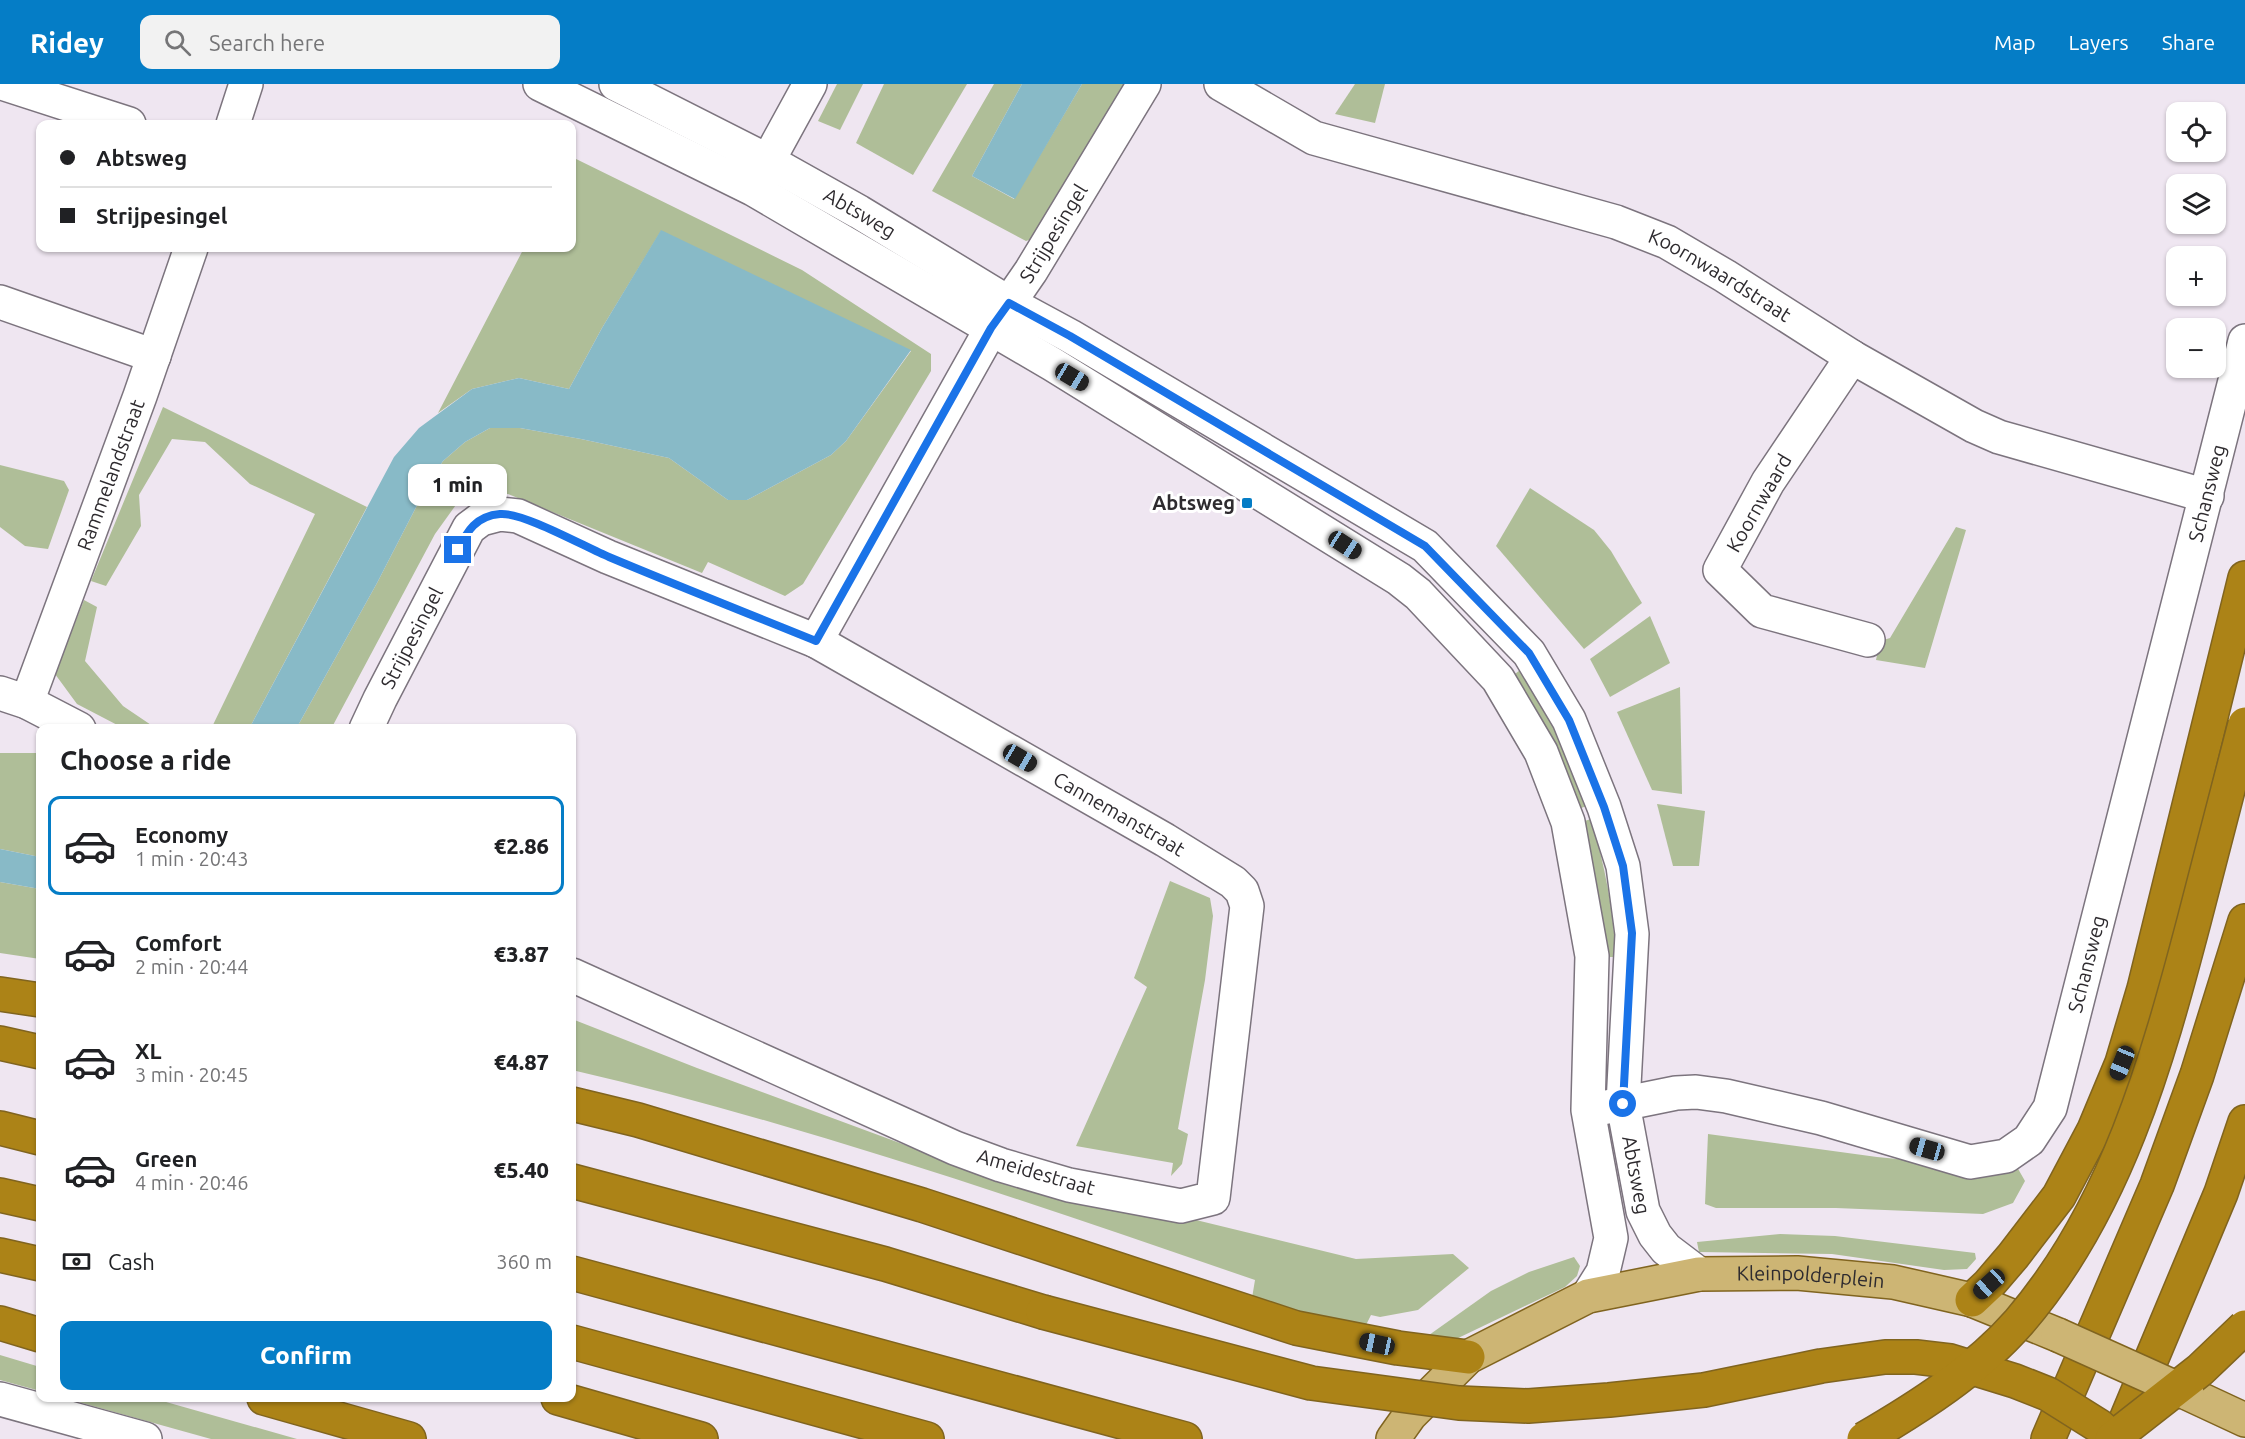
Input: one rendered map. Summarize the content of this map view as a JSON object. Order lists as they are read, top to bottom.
{
  "streets": {
    "main road": ["Kleinpolderplein"],
    "street": [
      "Abtsweg",
      "Strijpesingel",
      "Koornwaardstraat",
      "Rammelandstraat",
      "Schansweg",
      "Koornwaard",
      "Cannemanstraat",
      "Ameidestraat"
    ]
  },
  "crossings": [
    ["Abtsweg", "Strijpesingel"],
    ["Abtsweg", "Schansweg"],
    ["Abtsweg", "Kleinpolderplein"],
    ["Strijpesingel", "Cannemanstraat"],
    ["Koornwaardstraat", "Schansweg"],
    ["Koornwaardstraat", "Koornwaard"],
    ["Cannemanstraat", "Ameidestraat"]
  ],
  "places": {
    "transit": ["Abtsweg"]
  },
  "page": {
    "header": "Ridey",
    "search": "Search here",
    "nav": ["Map", "Layers", "Share"],
    "map_buttons": ["+", "−"],
    "banner": ["Abtsweg", "Strijpesingel"],
    "bubble": "1 min",
    "heading": "Choose a ride",
    "list": [
      {
        "name": "Economy",
        "note": "1 min · 20:43",
        "value": "€2.86"
      },
      {
        "name": "Comfort",
        "note": "2 min · 20:44",
        "value": "€3.87"
      },
      {
        "name": "XL",
        "note": "3 min · 20:45",
        "value": "€4.87"
      },
      {
        "name": "Green",
        "note": "4 min · 20:46",
        "value": "€5.40"
      }
    ],
    "pay": ["Cash", "360 m"],
    "buttons": "Confirm"
  }
}
